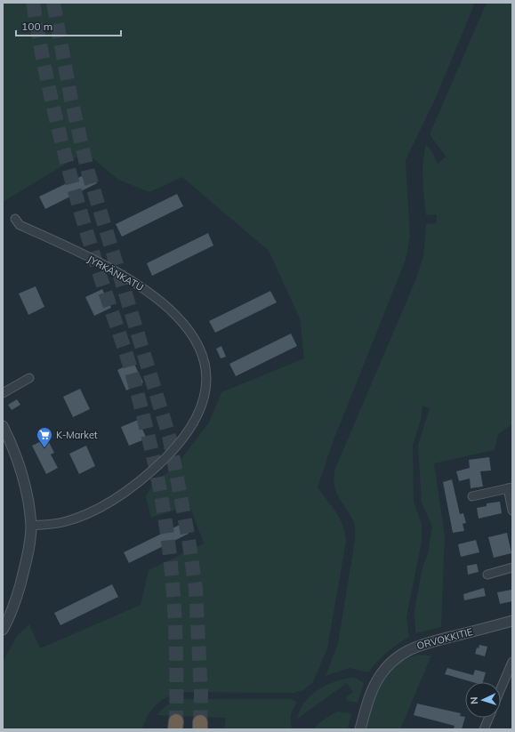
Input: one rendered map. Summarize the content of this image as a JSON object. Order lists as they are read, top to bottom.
{
  "streets": {
    "street": ["JYRKÄNKATU", "ORVOKKITIE"]
  },
  "places": {
    "supermarket": ["K-Market"]
  },
  "scale_bar": "100 m",
  "north": "left"
}
